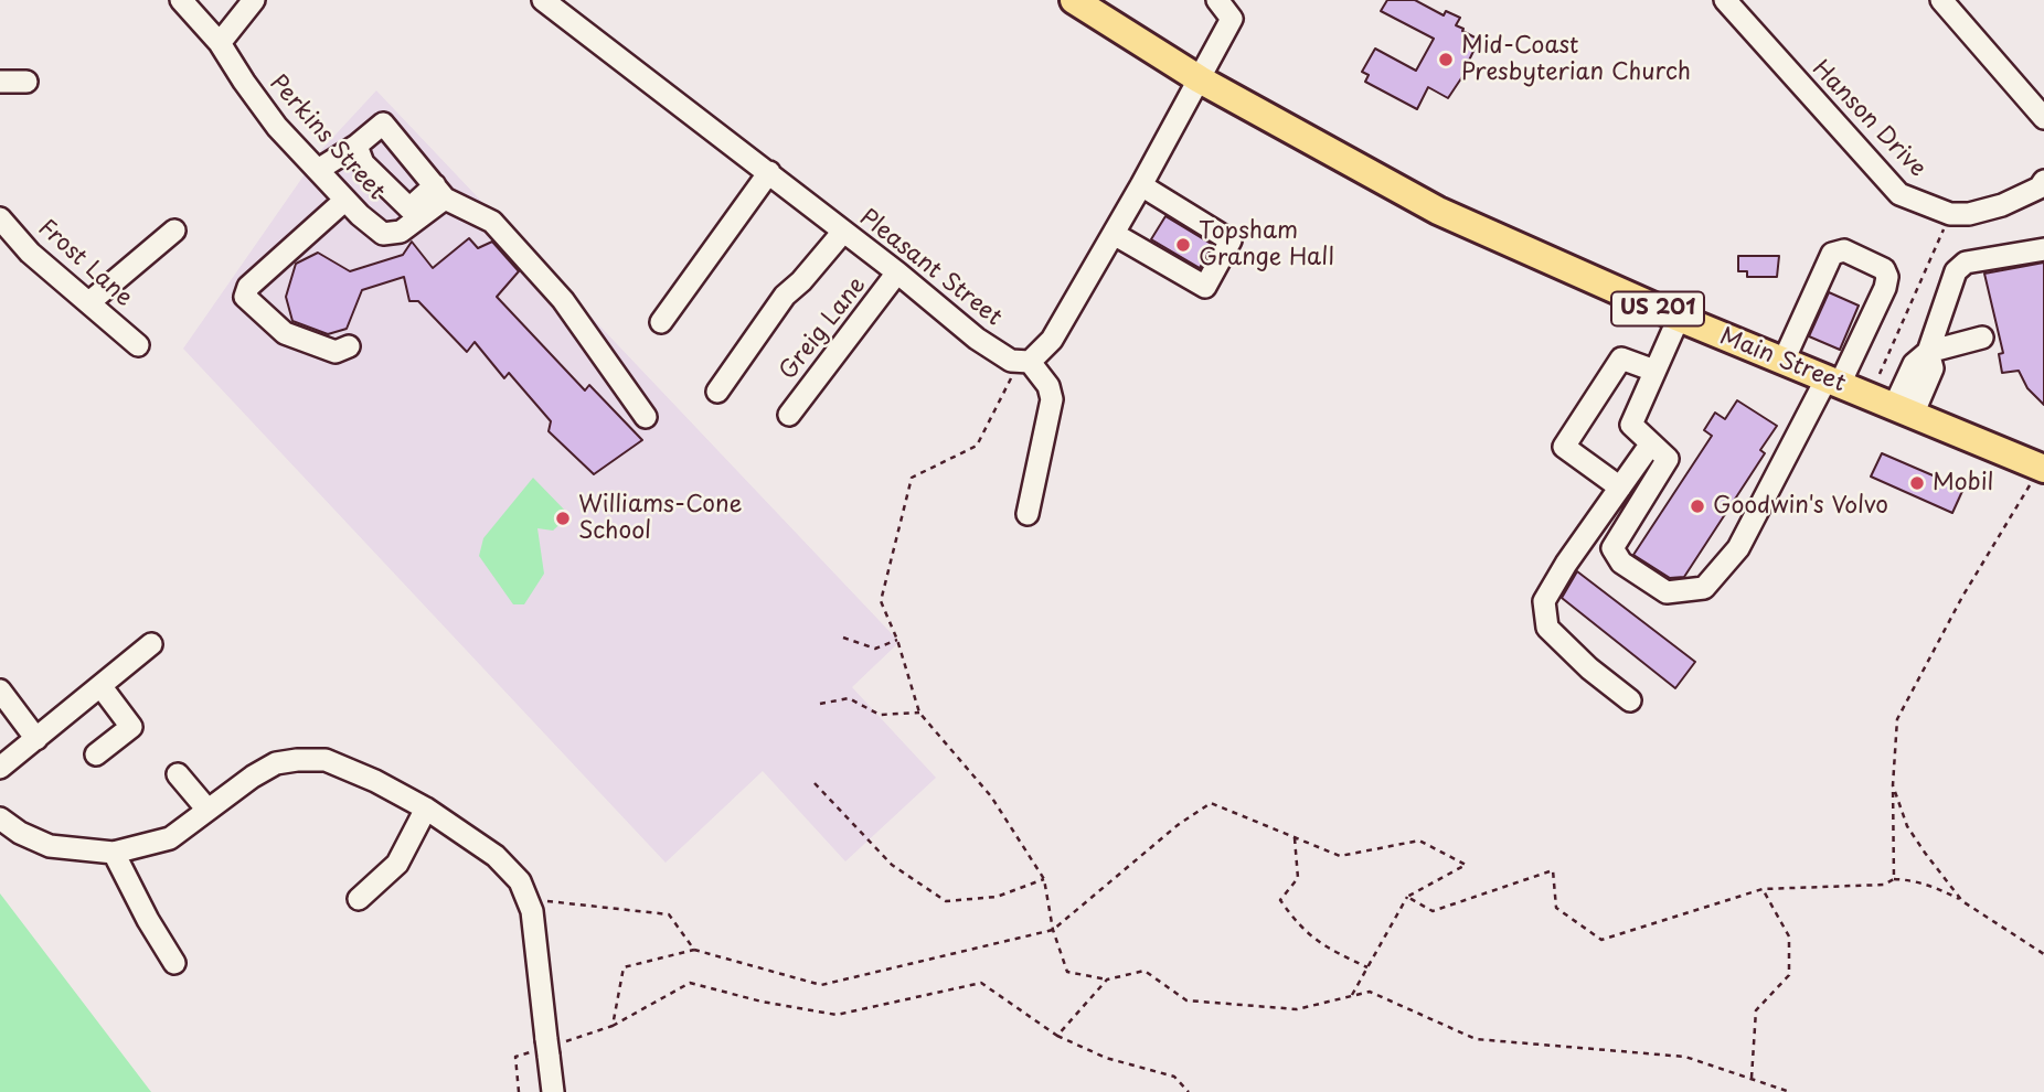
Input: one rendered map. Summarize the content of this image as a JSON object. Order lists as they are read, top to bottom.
{
  "streets": {
    "main road": ["US 201", "Main Street"],
    "street": [
      "Hanson Drive",
      "Perkins Street",
      "Frost Lane",
      "Pleasant Street",
      "Greig Lane"
    ]
  },
  "crossings": [
    ["Pleasant Street", "Greig Lane"],
    ["US 201", "Main Street"]
  ],
  "places": [
    "Mid-Coast Presbyterian Church",
    "Topsham Grange Hall",
    "Mobil",
    "Goodwin's Volvo",
    "Williams-Cone School"
  ]
}
